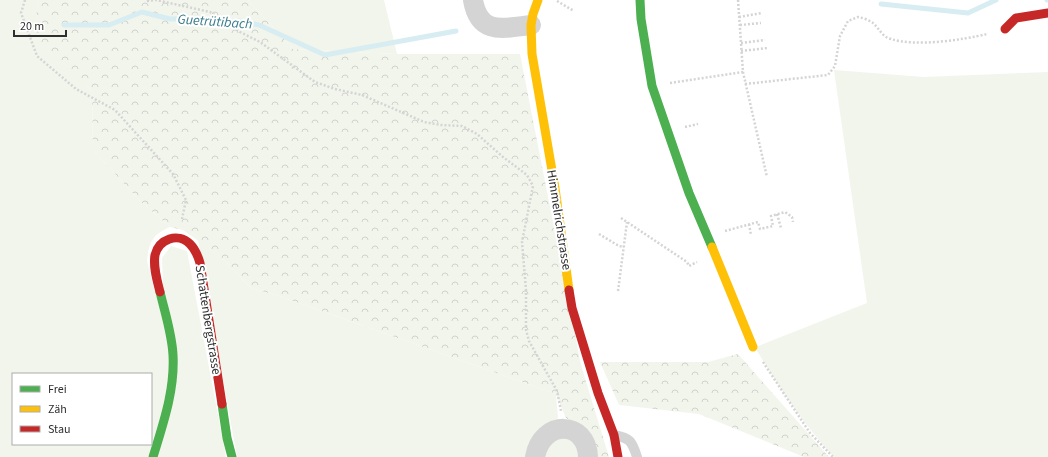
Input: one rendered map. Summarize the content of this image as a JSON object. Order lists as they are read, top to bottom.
{
  "streets": {
    "street": ["Himmelrichstrasse", "Schattenbergstrasse"]
  },
  "water": ["Guetrütibach"],
  "legend": ["Frei", "Zäh", "Stau"],
  "scale_bar": "20 m"
}
